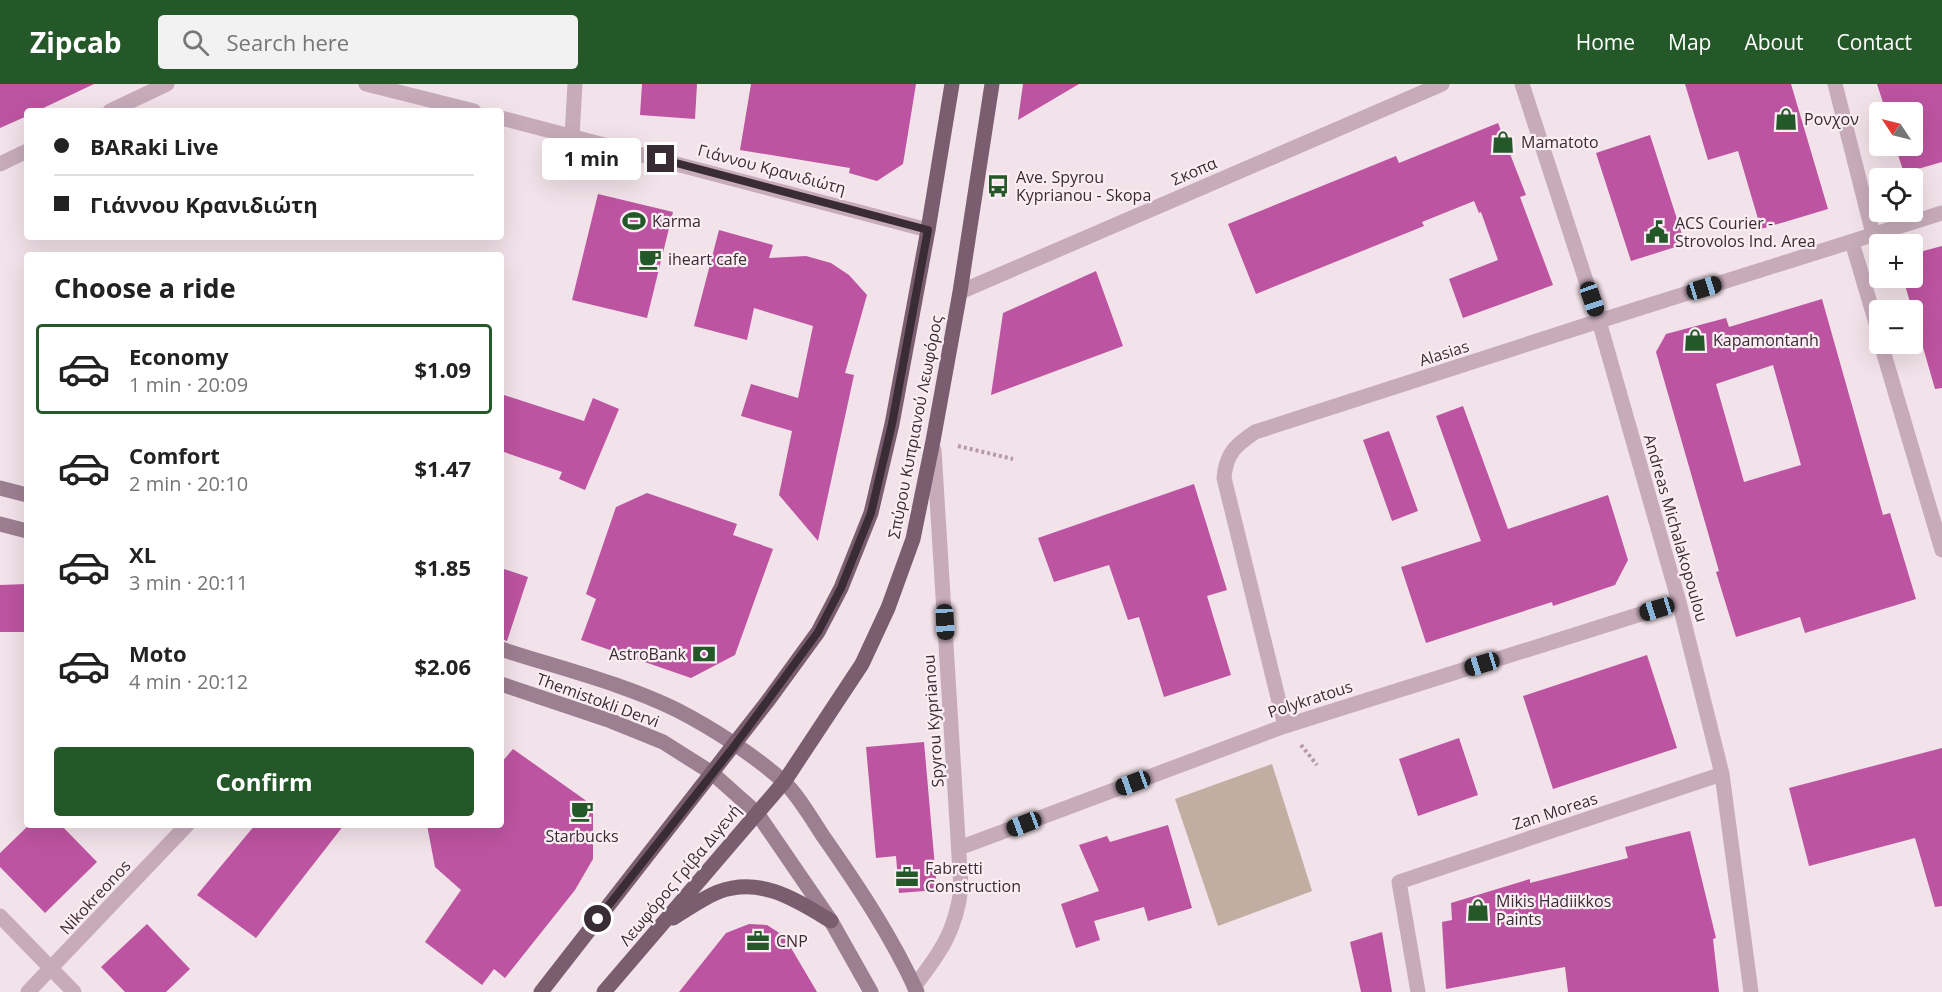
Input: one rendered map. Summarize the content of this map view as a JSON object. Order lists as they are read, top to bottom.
{
  "streets": {
    "main road": ["Σπύρου Κυπριανού Λεωφόρος", "Themistokli Dervi", "Λεωφόρος Γρίβα Διγενή"],
    "street": [
      "Γιάννου Κρανιδιώτη",
      "Σκοπα",
      "Alasias",
      "Andreas Michalakopoulou",
      "Polykratous",
      "Spyrou Kyprianou",
      "Zan Moreas",
      "Nikokreonos"
    ]
  },
  "crossings": [
    ["Γιάννου Κρανιδιώτη", "Σπύρου Κυπριανού Λεωφόρος"],
    ["Σκοπα", "Σπύρου Κυπριανού Λεωφόρος"],
    ["Alasias", "Andreas Michalakopoulou"],
    ["Alasias", "Polykratous"],
    ["Σπύρου Κυπριανού Λεωφόρος", "Themistokli Dervi"],
    ["Σπύρου Κυπριανού Λεωφόρος", "Spyrou Kyprianou"],
    ["Σπύρου Κυπριανού Λεωφόρος", "Λεωφόρος Γρίβα Διγενή"],
    ["Andreas Michalakopoulou", "Polykratous"],
    ["Andreas Michalakopoulou", "Zan Moreas"],
    ["Polykratous", "Spyrou Kyprianou"],
    ["Themistokli Dervi", "Spyrou Kyprianou"],
    ["Themistokli Dervi", "Λεωφόρος Γρίβα Διγενή"]
  ],
  "places": {
    "shop": [
      "Ρονχον",
      "Mamatoto",
      "Kapamontanh",
      "Mikis Hadiikkos Paints"
    ],
    "bus stop": ["Ave. Spyrou Kyprianou - Skopa"],
    "sports": ["Karma"],
    "public building": ["ACS Courier - Strovolos Ind. Area"],
    "cafe": ["iheart cafe", "Starbucks"],
    "bank": ["AstroBank"],
    "office": ["Fabretti Construction", "CNP"]
  },
  "north": "top left",
  "page": {
    "header": "Zipcab",
    "search": "Search here",
    "nav": [
      "Home",
      "Map",
      "About",
      "Contact"
    ],
    "map_buttons": ["+", "−"],
    "banner": ["BARaki Live", "Γιάννου Κρανιδιώτη"],
    "bubble": "1 min",
    "heading": "Choose a ride",
    "list": [
      {
        "name": "Economy",
        "note": "1 min · 20:09",
        "value": "$1.09"
      },
      {
        "name": "Comfort",
        "note": "2 min · 20:10",
        "value": "$1.47"
      },
      {
        "name": "XL",
        "note": "3 min · 20:11",
        "value": "$1.85"
      },
      {
        "name": "Moto",
        "note": "4 min · 20:12",
        "value": "$2.06"
      }
    ],
    "buttons": "Confirm"
  }
}
